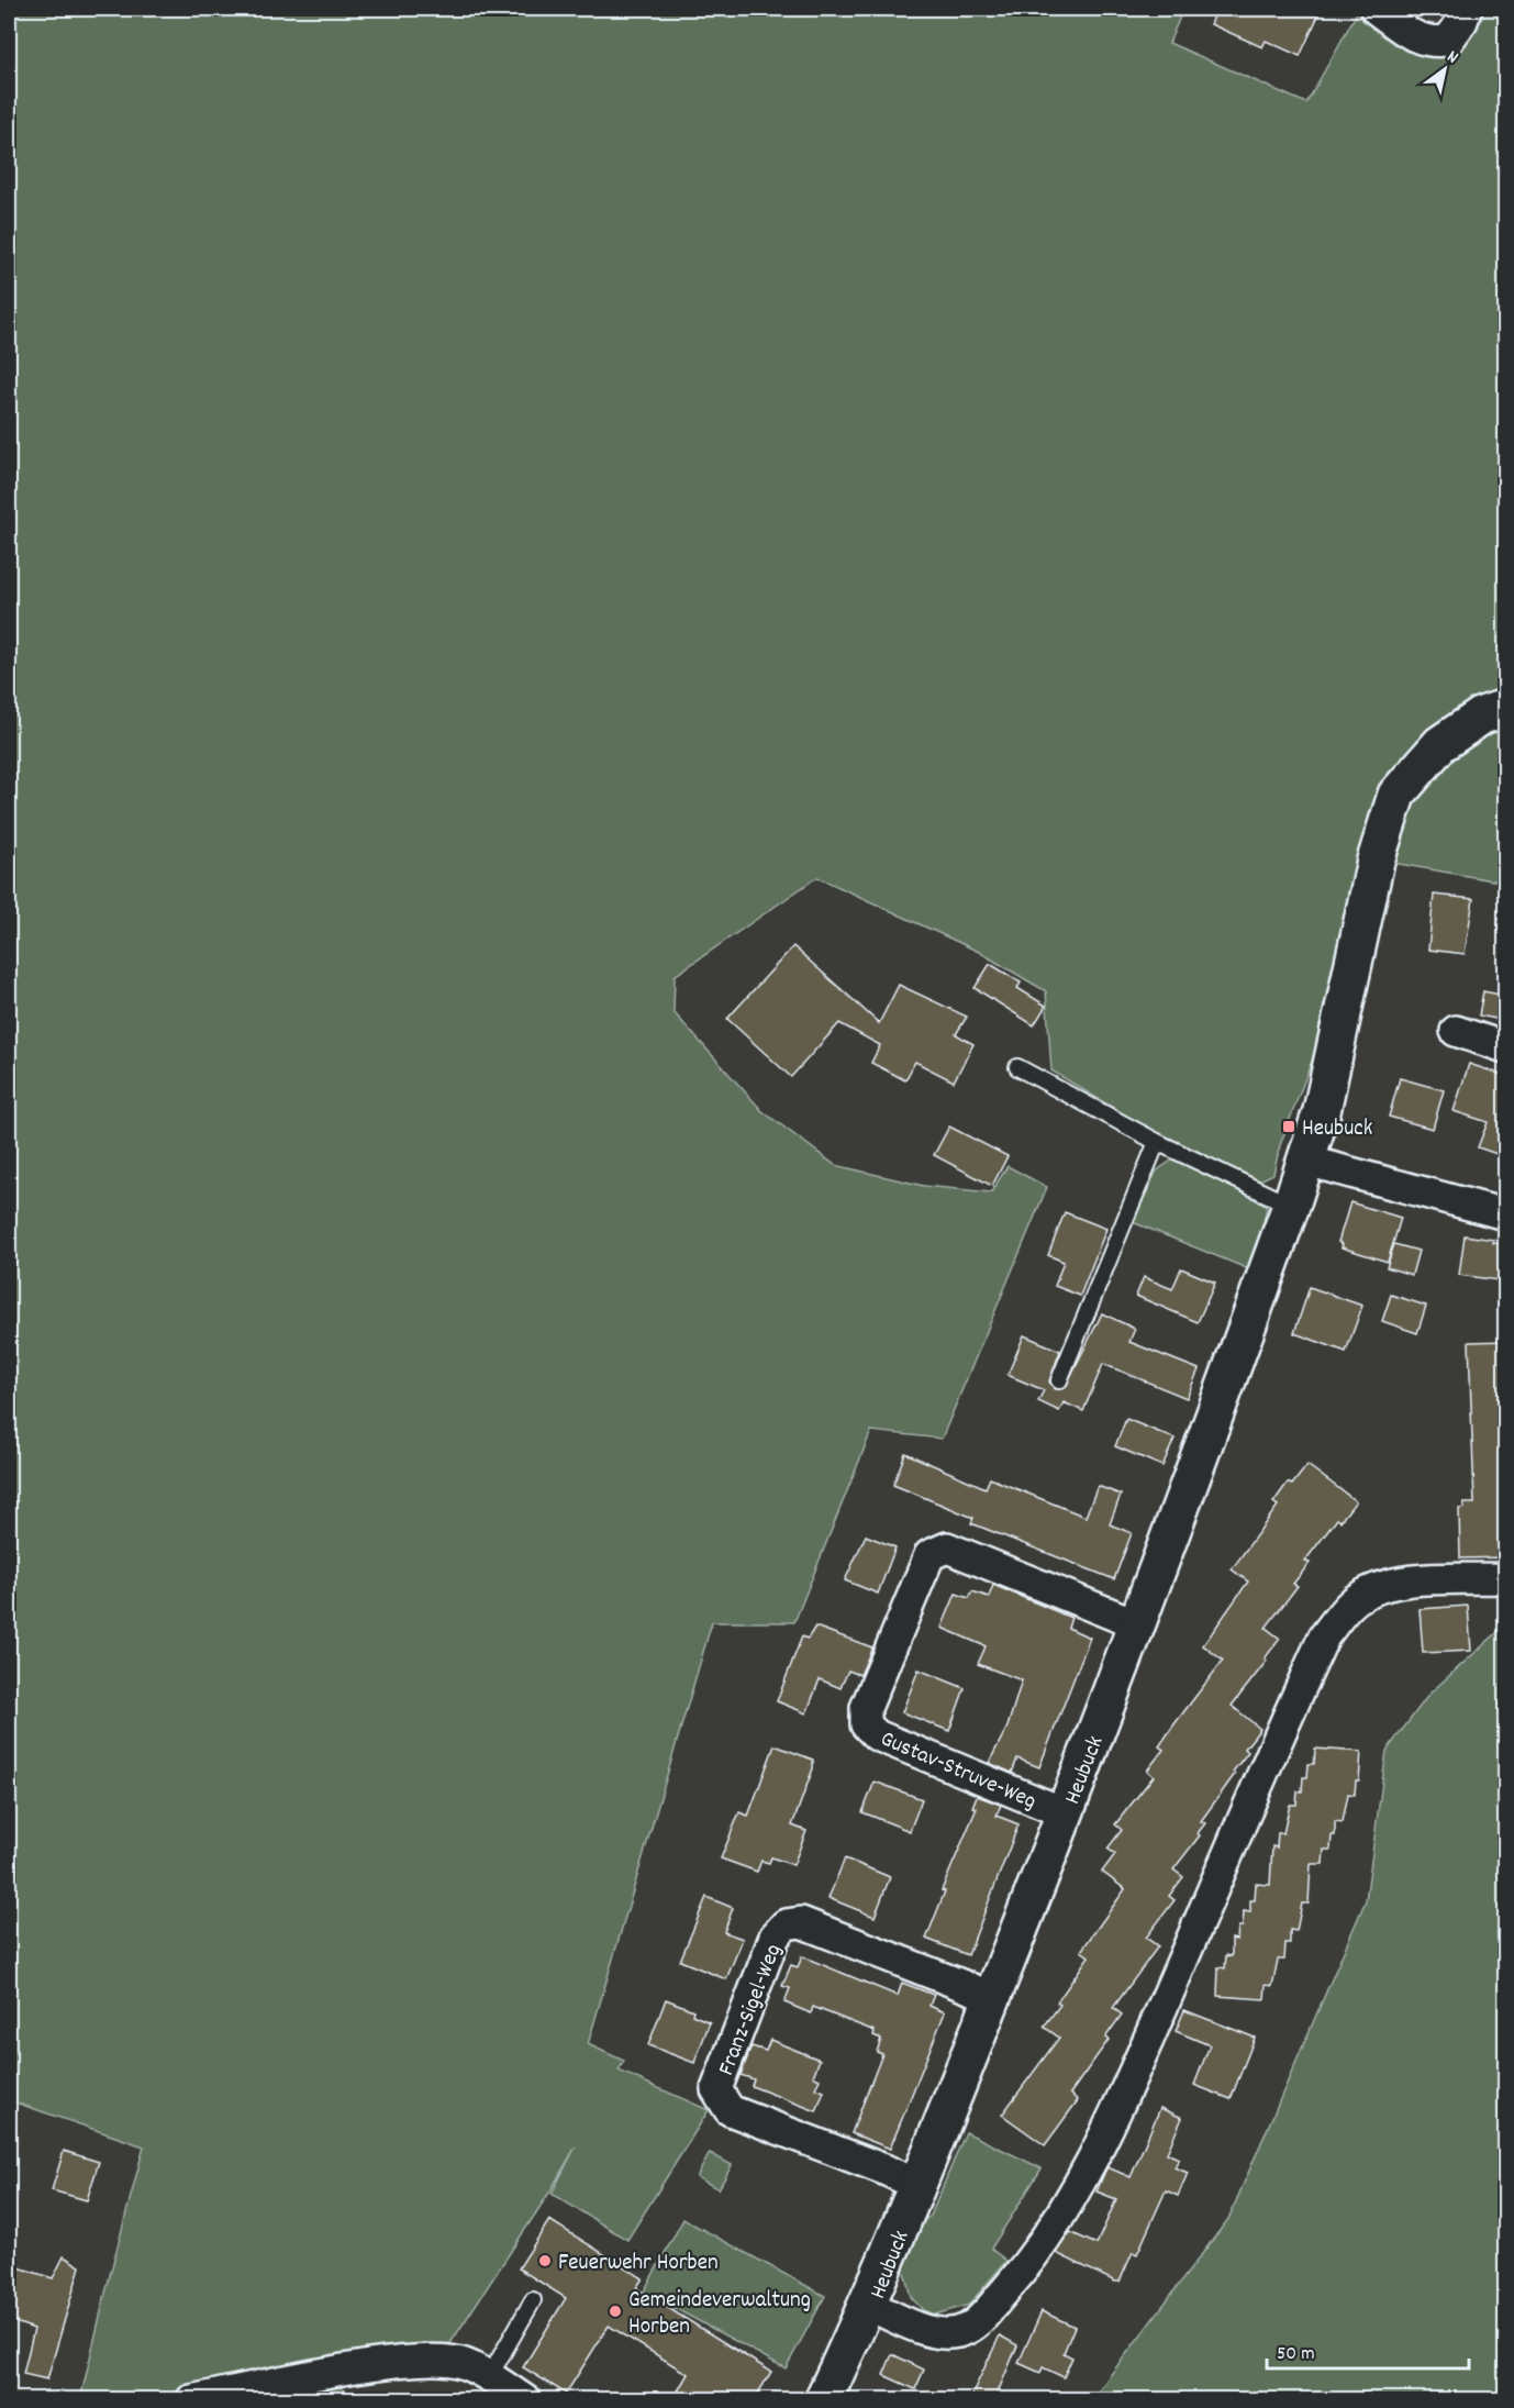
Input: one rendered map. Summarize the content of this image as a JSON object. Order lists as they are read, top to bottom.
{
  "streets": {
    "street": ["Gustav-Struve-Weg", "Heubuck", "Franz-Sigel-Weg"]
  },
  "crossings": [
    ["Gustav-Struve-Weg", "Heubuck"],
    ["Heubuck", "Franz-Sigel-Weg"]
  ],
  "places": {
    "transit": ["Heubuck"],
    "other": ["Feuerwehr Horben", "Gemeindeverwaltung Horben"]
  },
  "scale_bar": "50 m",
  "north": "top right"
}
